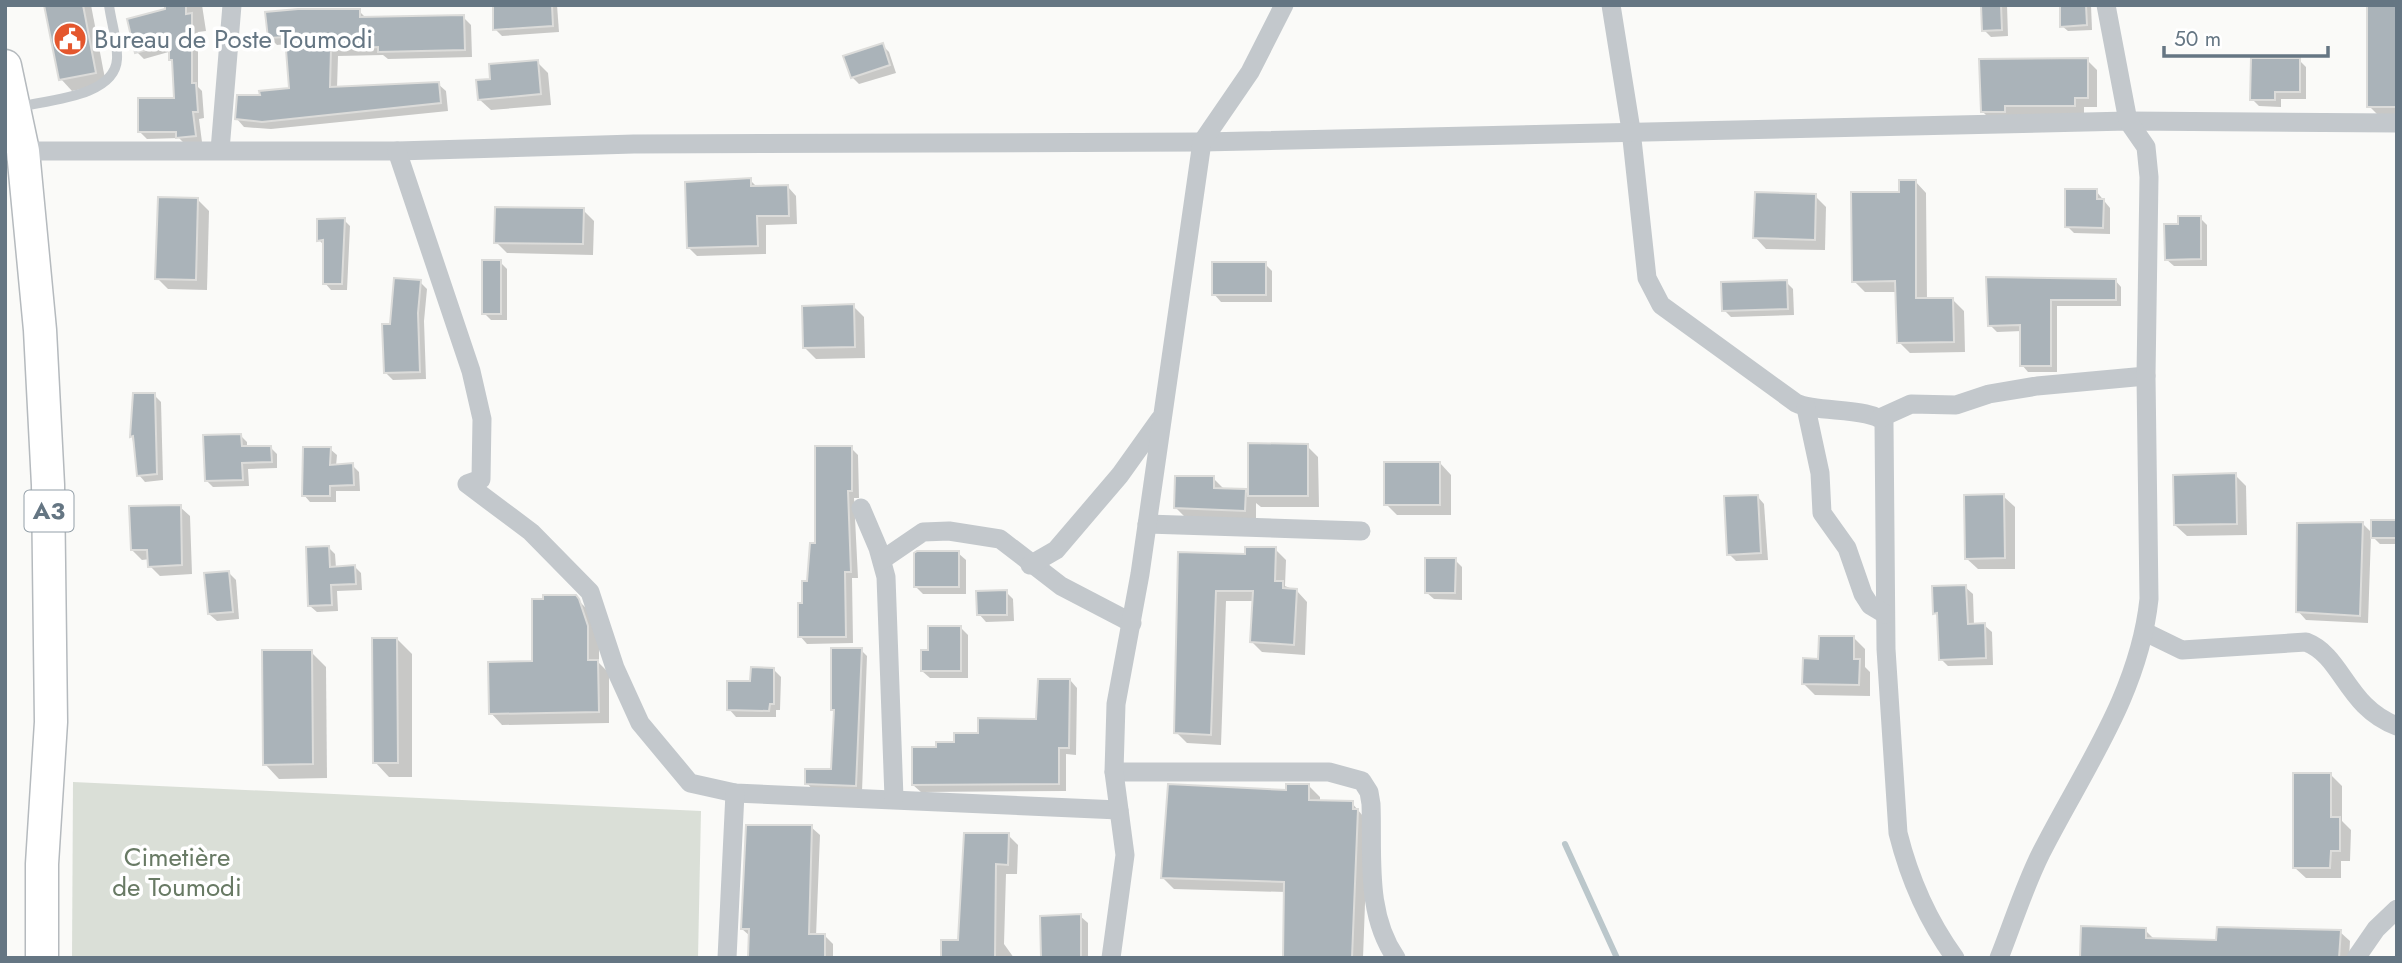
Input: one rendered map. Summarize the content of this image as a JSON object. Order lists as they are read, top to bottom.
{
  "streets": {
    "main road": ["A3"]
  },
  "parks": ["Cimetière de Toumodi"],
  "places": {
    "public building": ["Bureau de Poste Toumodi"]
  },
  "scale_bar": "50 m"
}
